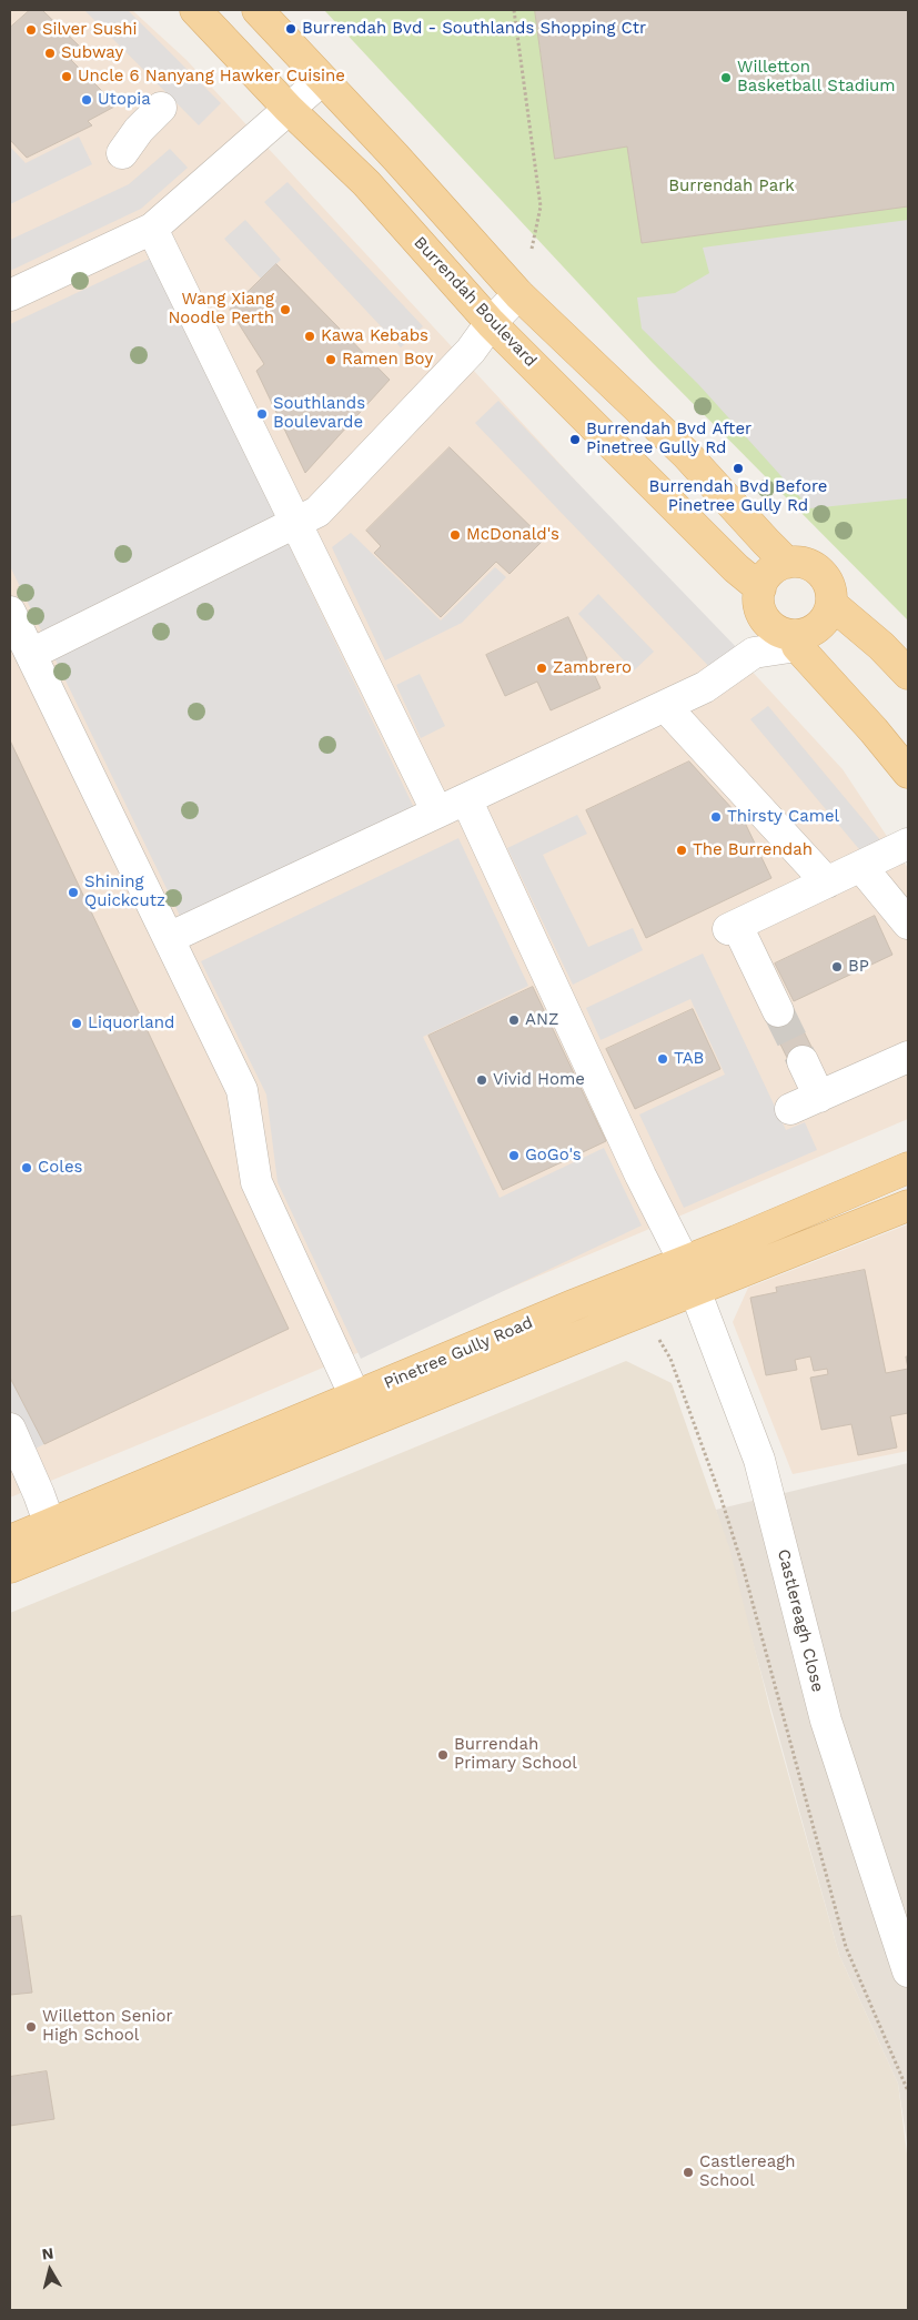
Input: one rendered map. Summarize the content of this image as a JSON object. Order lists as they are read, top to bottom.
{
  "streets": {
    "main road": ["Burrendah Boulevard", "Pinetree Gully Road"],
    "street": ["Castlereagh Close"]
  },
  "crossings": [
    ["Pinetree Gully Road", "Castlereagh Close"]
  ],
  "parks": ["Burrendah Park"],
  "places": [
    "Burrendah Bvd - Southlands Shopping Ctr",
    "Silver Sushi",
    "Subway",
    "Uncle 6 Nanyang Hawker Cuisine",
    "Willetton Basketball Stadium",
    "Utopia",
    "Wang Xiang Noodle Perth",
    "Kawa Kebabs",
    "Ramen Boy",
    "Southlands Boulevarde",
    "Burrendah Bvd After Pinetree Gully Rd",
    "Burrendah Bvd Before Pinetree Gully Rd",
    "McDonald's",
    "Zambrero",
    "Thirsty Camel",
    "The Burrendah",
    "Shining Quickcutz",
    "BP",
    "ANZ",
    "Liquorland",
    "TAB",
    "Vivid Home",
    "GoGo's",
    "Coles",
    "Burrendah Primary School",
    "Willetton Senior High School",
    "Castlereagh School"
  ],
  "north": "top"
}
